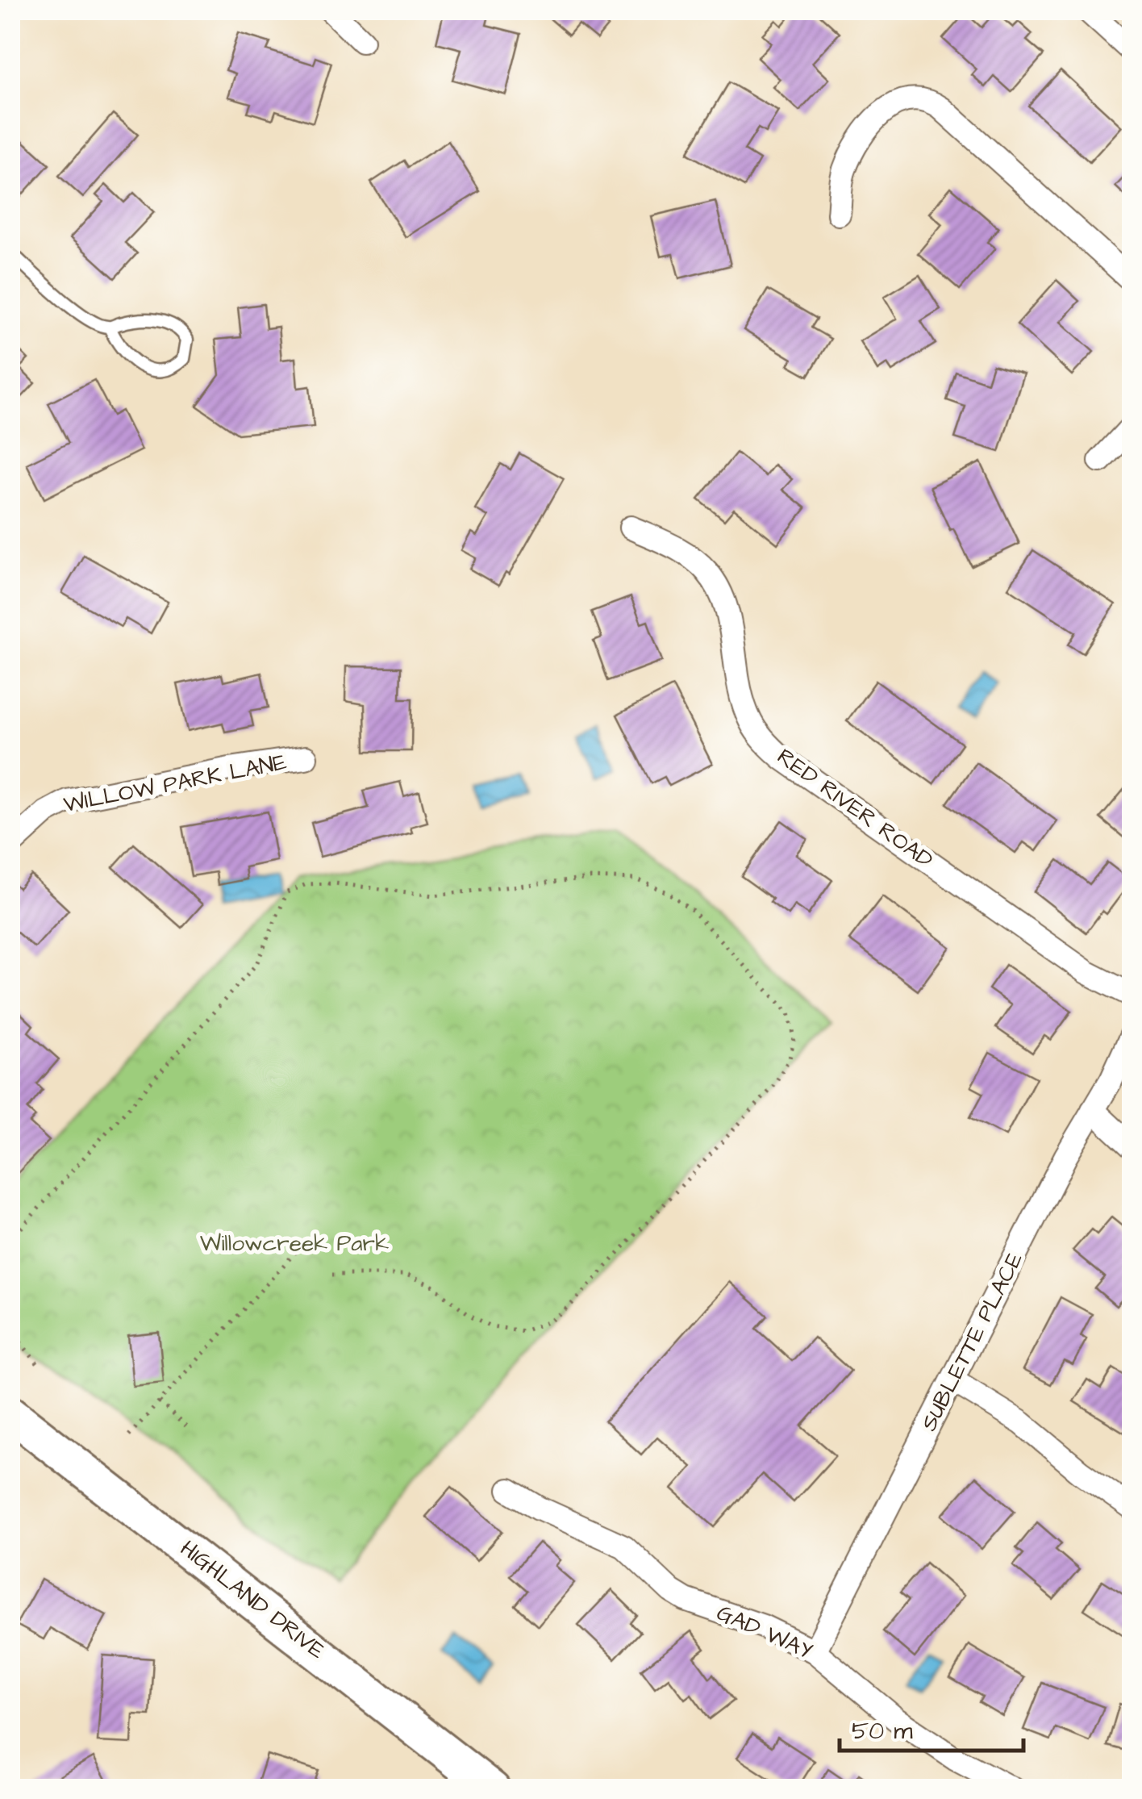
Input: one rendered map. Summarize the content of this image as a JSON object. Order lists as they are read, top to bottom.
{
  "streets": {
    "main road": ["HIGHLAND DRIVE"],
    "street": [
      "WILLOW PARK LANE",
      "RED RIVER ROAD",
      "SUBLETTE PLACE",
      "GAD WAY"
    ]
  },
  "crossings": [
    ["SUBLETTE PLACE", "GAD WAY"]
  ],
  "parks": ["Willowcreek Park"],
  "scale_bar": "50 m"
}
